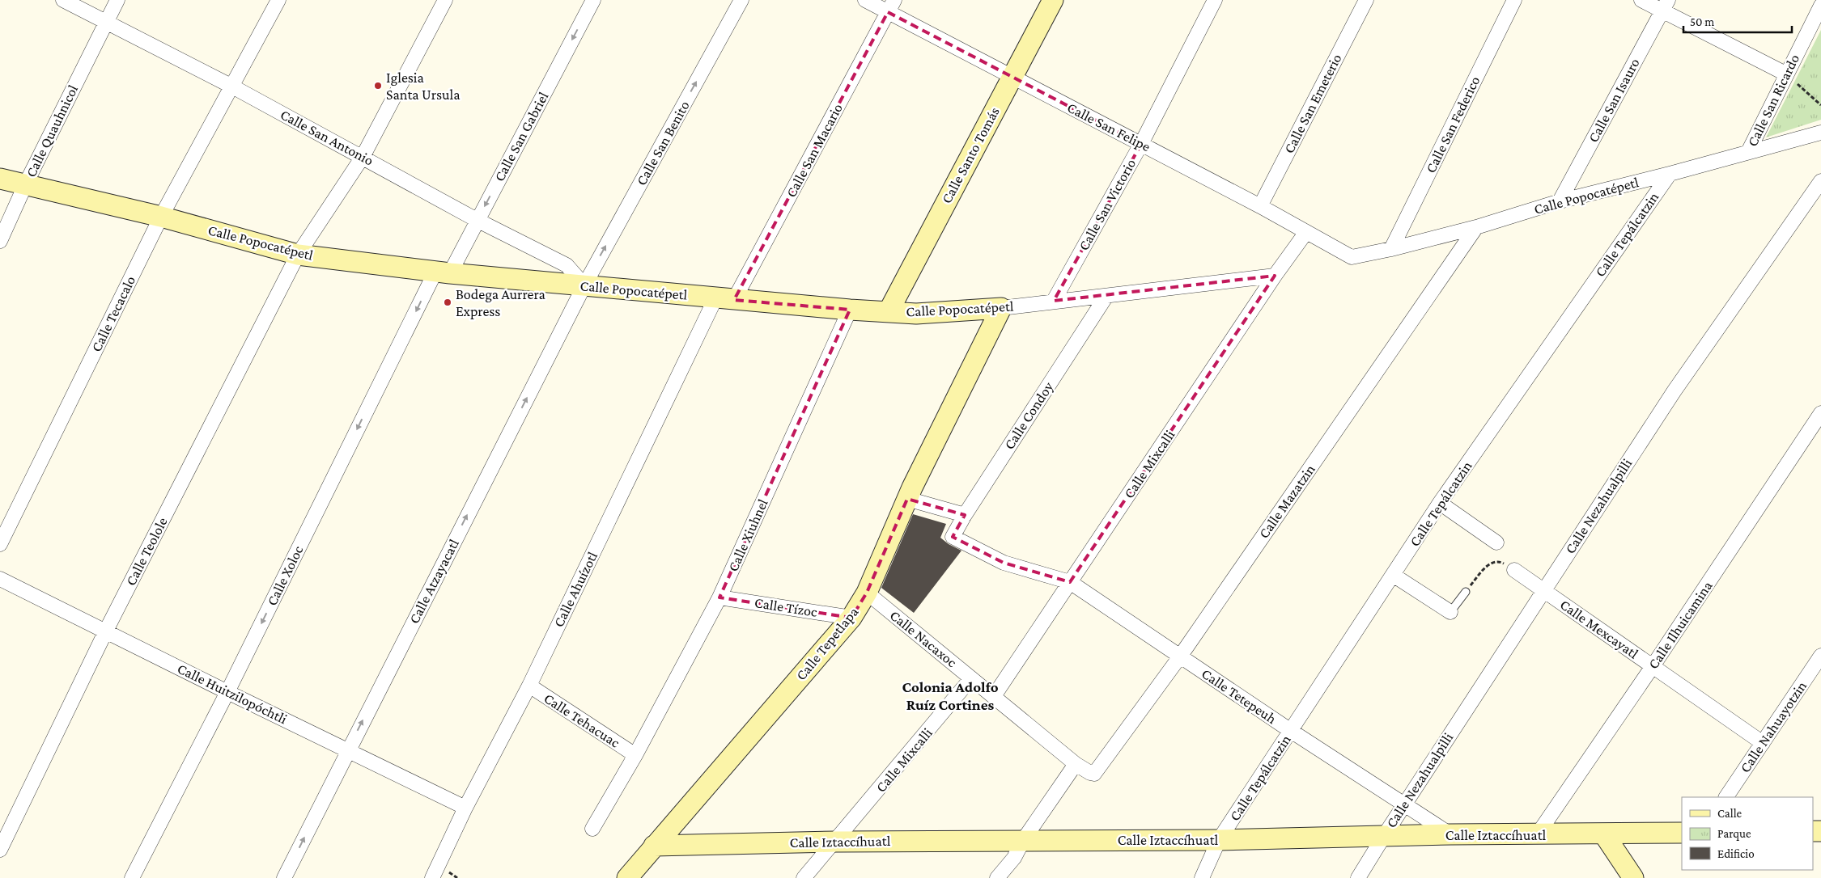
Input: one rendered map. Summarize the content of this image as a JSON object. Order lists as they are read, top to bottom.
{
  "streets": {
    "street": [
      "Calle San Isauro",
      "Calle San Ricardo",
      "Calle San Emeterio",
      "Calle San Federico",
      "Calle San Felipe",
      "Calle Quauhnicol",
      "Calle San Gabriel",
      "Calle San Antonio",
      "Calle San Benito",
      "Calle San Macario",
      "Calle Santo Tomás",
      "Calle Popocatépetl",
      "Calle San Victorio",
      "Calle Tepálcatzin",
      "Calle Tecacalo",
      "Calle Condoy",
      "Calle Mixcalli",
      "Calle Mazatzin",
      "Calle Nezahualpilli",
      "Calle Xiuhnel",
      "Calle Teolole",
      "Calle Xoloc",
      "Calle Atzayacatl",
      "Calle Ahuízotl",
      "Calle Tízoc",
      "Calle Ilhuicamina",
      "Calle Mexcayatl",
      "Calle Nacaxoc",
      "Calle Tepetlapa",
      "Calle Huitzilopóchtli",
      "Calle Tetepeuh",
      "Calle Tehacuac",
      "Calle Nahuayotzin",
      "Calle Iztaccíhuatl"
    ]
  },
  "crossings": [
    ["Calle San Isauro", "Calle Popocatépetl"],
    ["Calle San Ricardo", "Calle Popocatépetl"],
    ["Calle San Emeterio", "Calle San Felipe"],
    ["Calle San Federico", "Calle Popocatépetl"],
    ["Calle San Felipe", "Calle San Macario"],
    ["Calle San Felipe", "Calle Santo Tomás"],
    ["Calle San Felipe", "Calle Popocatépetl"],
    ["Calle San Felipe", "Calle San Victorio"],
    ["Calle San Felipe", "Calle Mixcalli"],
    ["Calle Quauhnicol", "Calle San Antonio"],
    ["Calle Quauhnicol", "Calle Popocatépetl"],
    ["Calle San Gabriel", "Calle San Antonio"],
    ["Calle San Gabriel", "Calle Popocatépetl"],
    ["Calle San Gabriel", "Calle Xoloc"],
    ["Calle San Antonio", "Calle San Benito"],
    ["Calle San Antonio", "Calle Popocatépetl"],
    ["Calle San Antonio", "Calle Tecacalo"],
    ["Calle San Antonio", "Calle Teolole"],
    ["Calle San Antonio", "Calle Atzayacatl"],
    ["Calle San Benito", "Calle Popocatépetl"],
    ["Calle San Benito", "Calle Atzayacatl"],
    ["Calle San Macario", "Calle Popocatépetl"],
    ["Calle San Macario", "Calle Ahuízotl"],
    ["Calle Santo Tomás", "Calle Popocatépetl"],
    ["Calle Popocatépetl", "Calle San Victorio"],
    ["Calle Popocatépetl", "Calle Tepálcatzin"],
    ["Calle Popocatépetl", "Calle Tecacalo"],
    ["Calle Popocatépetl", "Calle Condoy"],
    ["Calle Popocatépetl", "Calle Mixcalli"],
    ["Calle Popocatépetl", "Calle Mazatzin"],
    ["Calle Popocatépetl", "Calle Xiuhnel"],
    ["Calle Popocatépetl", "Calle Teolole"],
    ["Calle Popocatépetl", "Calle Xoloc"],
    ["Calle Popocatépetl", "Calle Atzayacatl"],
    ["Calle Popocatépetl", "Calle Ahuízotl"],
    ["Calle Popocatépetl", "Calle Tepetlapa"],
    ["Calle Tepálcatzin", "Calle Tetepeuh"],
    ["Calle Tepálcatzin", "Calle Iztaccíhuatl"],
    ["Calle Condoy", "Calle Tetepeuh"],
    ["Calle Mixcalli", "Calle Nacaxoc"],
    ["Calle Mixcalli", "Calle Tetepeuh"],
    ["Calle Mixcalli", "Calle Iztaccíhuatl"],
    ["Calle Mazatzin", "Calle Nacaxoc"],
    ["Calle Mazatzin", "Calle Tetepeuh"],
    ["Calle Nezahualpilli", "Calle Mexcayatl"],
    ["Calle Nezahualpilli", "Calle Tetepeuh"],
    ["Calle Nezahualpilli", "Calle Iztaccíhuatl"],
    ["Calle Xiuhnel", "Calle Tízoc"],
    ["Calle Xiuhnel", "Calle Tehacuac"],
    ["Calle Teolole", "Calle Huitzilopóchtli"],
    ["Calle Xoloc", "Calle Huitzilopóchtli"],
    ["Calle Atzayacatl", "Calle Huitzilopóchtli"],
    ["Calle Ahuízotl", "Calle Huitzilopóchtli"],
    ["Calle Ahuízotl", "Calle Tehacuac"],
    ["Calle Tízoc", "Calle Tepetlapa"],
    ["Calle Ilhuicamina", "Calle Mexcayatl"],
    ["Calle Ilhuicamina", "Calle Iztaccíhuatl"],
    ["Calle Mexcayatl", "Calle Nahuayotzin"],
    ["Calle Nacaxoc", "Calle Tepetlapa"],
    ["Calle Tepetlapa", "Calle Iztaccíhuatl"],
    ["Calle Tetepeuh", "Calle Iztaccíhuatl"]
  ],
  "one_way": [
    "Calle San Gabriel",
    "Calle San Benito",
    "Calle Xoloc",
    "Calle Atzayacatl"
  ],
  "districts": ["Colonia Adolfo Ruíz Cortines"],
  "places": ["Iglesia Santa Ursula", "Bodega Aurrera Express"],
  "legend": ["Calle", "Parque", "Edificio"],
  "scale_bar": "50 m"
}
